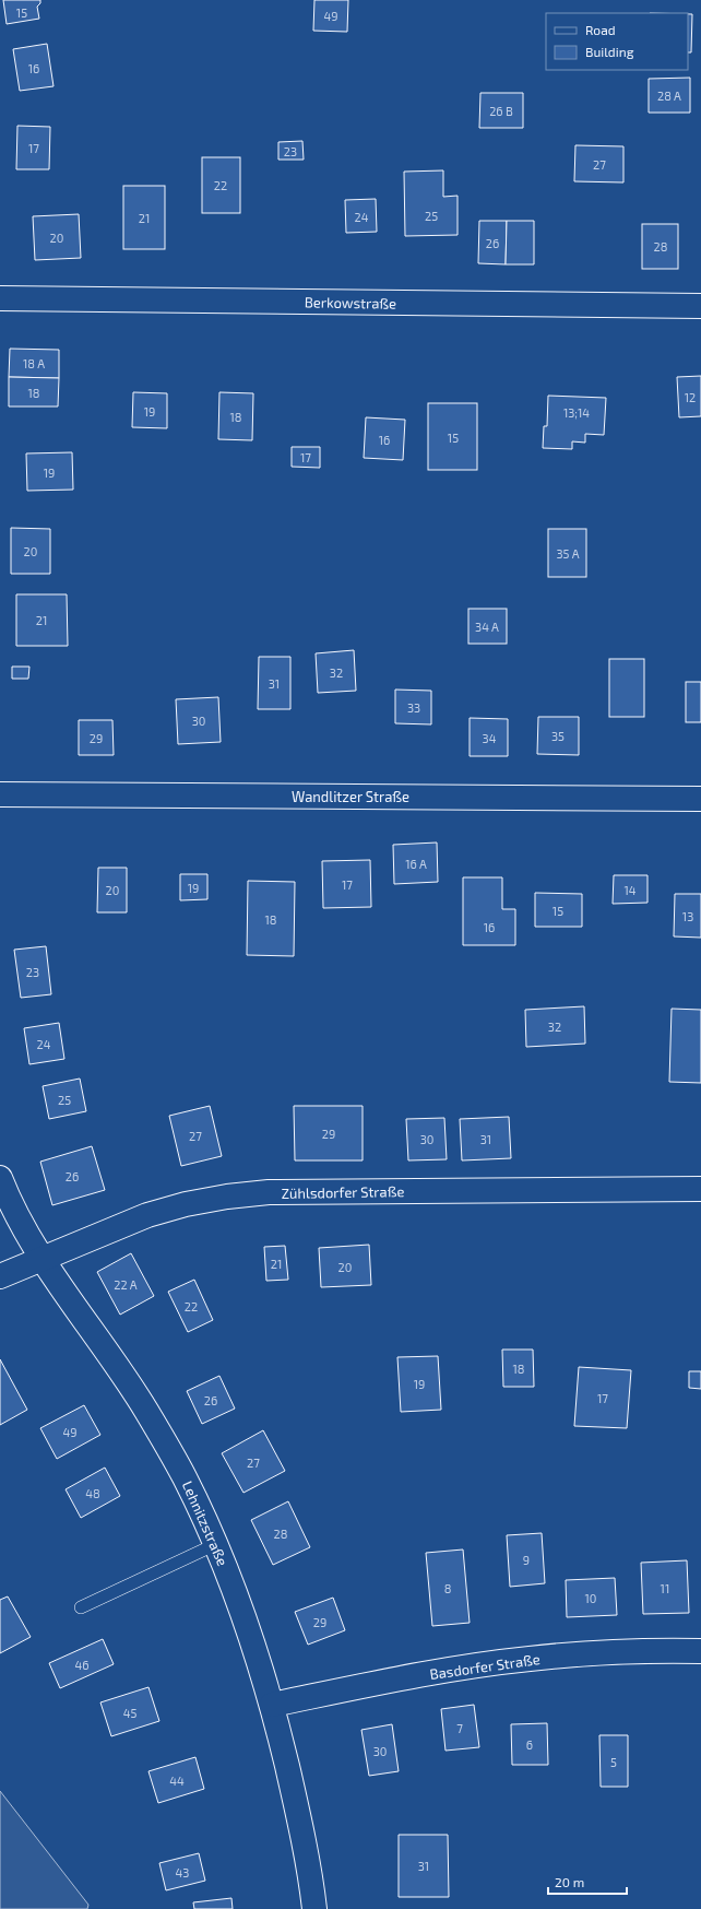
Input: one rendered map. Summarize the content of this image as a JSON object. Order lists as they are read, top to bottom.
{
  "streets": {
    "street": [
      "Berkowstraße",
      "Wandlitzer Straße",
      "Zühlsdorfer Straße",
      "Lehnitzstraße",
      "Basdorfer Straße"
    ]
  },
  "crossings": [
    ["Zühlsdorfer Straße", "Lehnitzstraße"],
    ["Lehnitzstraße", "Basdorfer Straße"]
  ],
  "house_numbers": [
    "15",
    "49",
    "16",
    "28 A",
    "26 B",
    "17",
    "23",
    "27",
    "22",
    "25",
    "24",
    "21",
    "20",
    "26",
    "28",
    "18 A",
    "18",
    "12",
    "19",
    "13;14",
    "18",
    "15",
    "16",
    "17",
    "19",
    "20",
    "35 A",
    "21",
    "34 A",
    "32",
    "31",
    "33",
    "30",
    "35",
    "29",
    "34",
    "16 A",
    "17",
    "19",
    "20",
    "14",
    "15",
    "13",
    "18",
    "16",
    "23",
    "32",
    "24",
    "25",
    "29",
    "27",
    "30",
    "31",
    "26",
    "21",
    "20",
    "22 A",
    "22",
    "18",
    "19",
    "17",
    "26",
    "49",
    "27",
    "48",
    "28",
    "9",
    "8",
    "11",
    "10",
    "29",
    "46",
    "45",
    "7",
    "6",
    "30",
    "5",
    "44",
    "31",
    "43"
  ],
  "legend": ["Road", "Building"],
  "scale_bar": "20 m"
}
